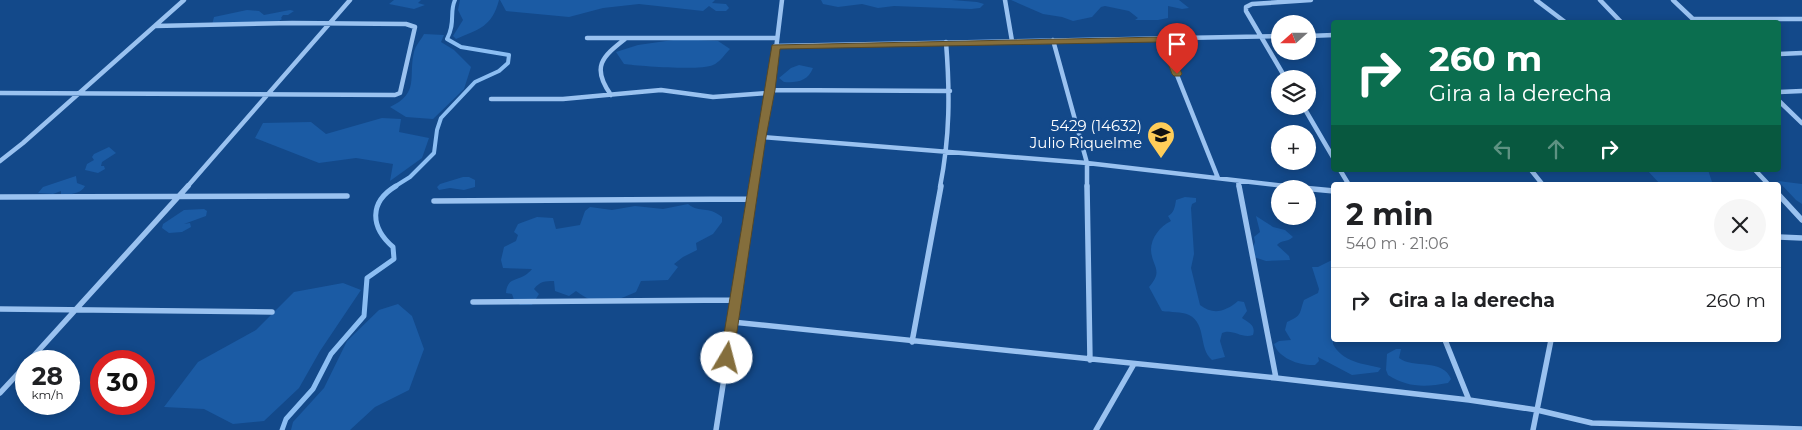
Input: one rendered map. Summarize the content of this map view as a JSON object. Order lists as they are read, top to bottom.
{
  "places": {
    "school or university": ["5429 (14632) Julio Riquelme"]
  },
  "north": "left",
  "page": {
    "map_buttons": ["+", "−"],
    "turn": ["260 m", "Gira a la derecha"],
    "heading": ["2 min", "540 m · 21:06"],
    "list": [
      {
        "name": "Gira a la derecha",
        "value": "260 m"
      }
    ],
    "speed": "28 km/h",
    "limit": "30"
  }
}
